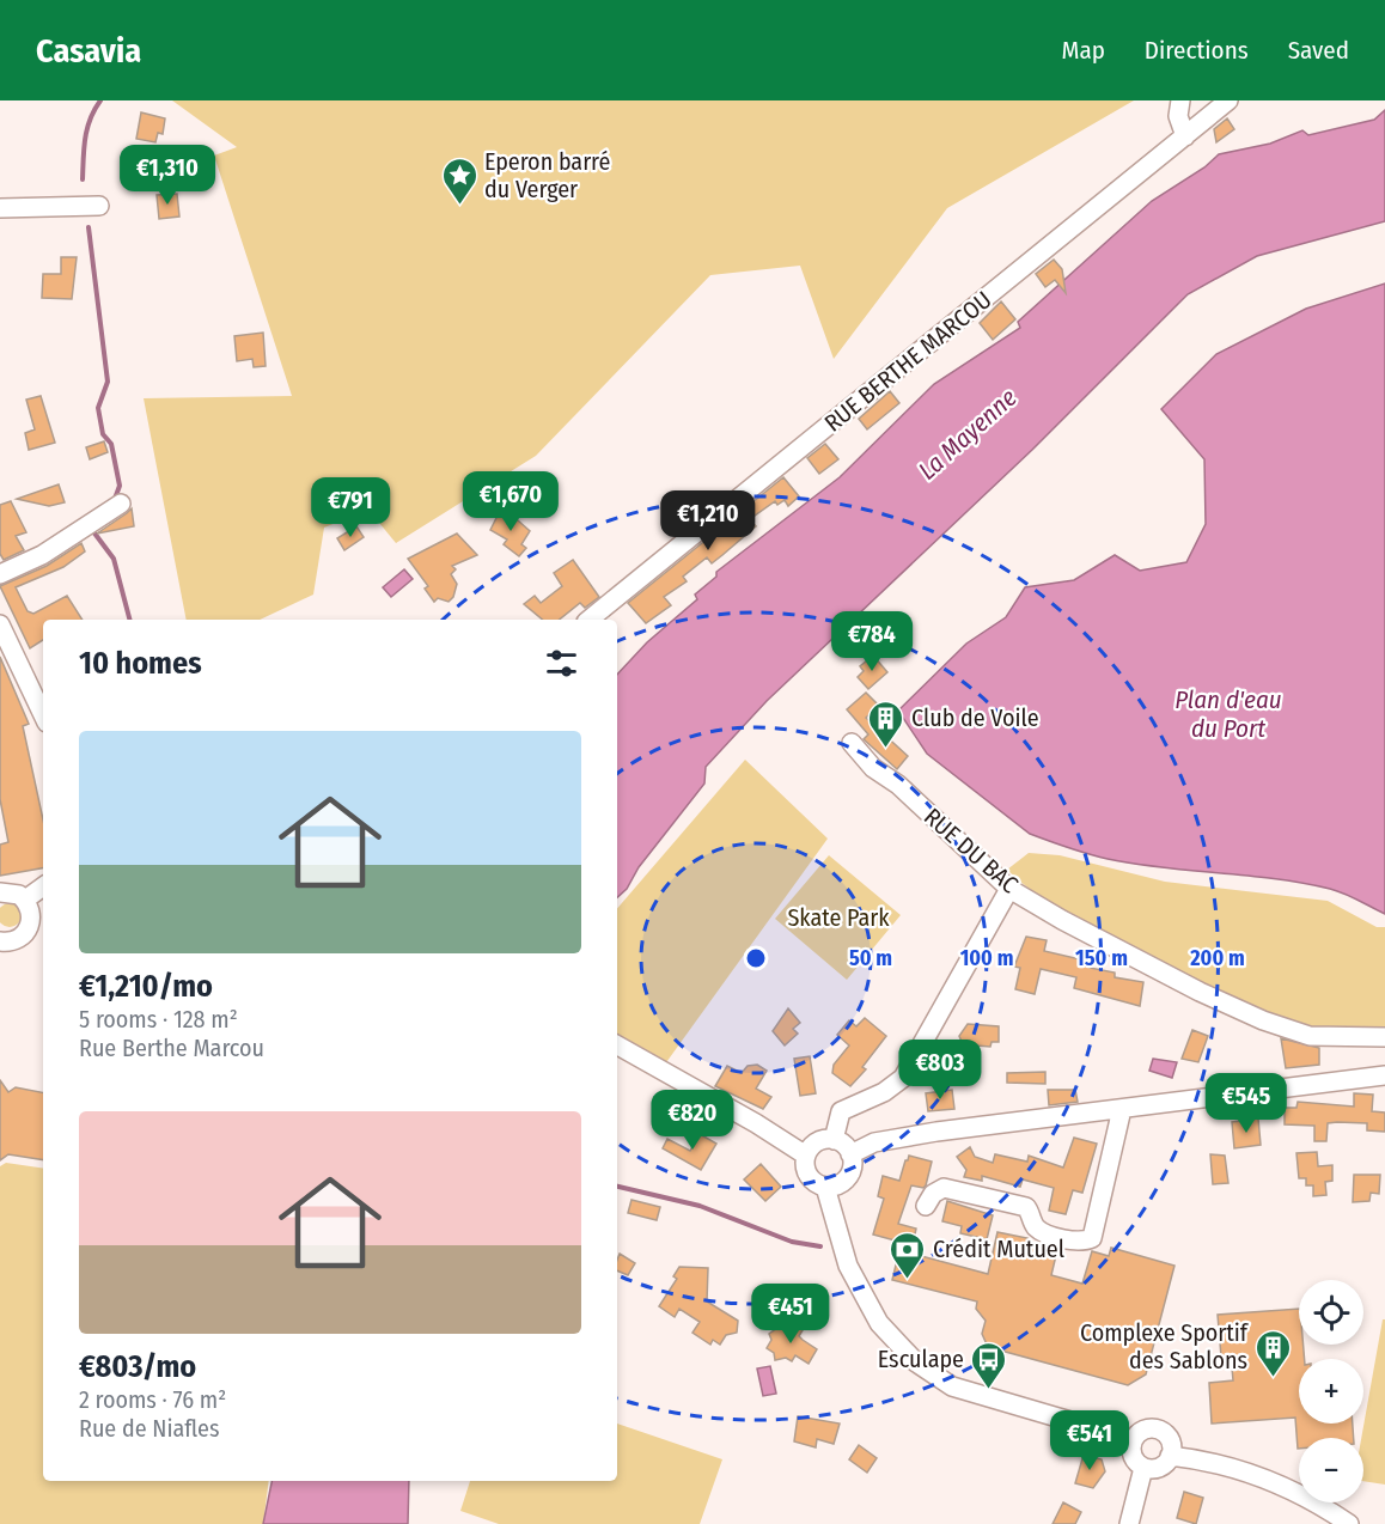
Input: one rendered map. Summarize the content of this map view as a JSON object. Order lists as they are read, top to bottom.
{
  "streets": {
    "street": ["RUE BERTHE MARCOU", "RUE DU BAC"]
  },
  "water": ["La Mayenne", "Plan d'eau du Port"],
  "parks": ["Skate Park"],
  "places": {
    "place": ["Eperon barré du Verger"],
    "building": ["Club de Voile", "Complexe Sportif des Sablons"],
    "bank": ["Crédit Mutuel"],
    "bus stop": ["Esculape"]
  },
  "page": {
    "header": "Casavia",
    "nav": ["Map", "Directions", "Saved"],
    "price": [
      "€1,310",
      "€1,670",
      "€791",
      "€1,210",
      "€784",
      "€803",
      "€545",
      "€820",
      "€451",
      "€541"
    ],
    "heading": "10 homes",
    "list": [
      {
        "name": "€1,210/mo",
        "note": "5 rooms · 128 m² · Rue Berthe Marcou"
      },
      {
        "name": "€803/mo",
        "note": "2 rooms · 76 m² · Rue de Niafles"
      }
    ],
    "map_buttons": ["+", "−"]
  },
  "rings": [
    "50 m",
    "100 m",
    "150 m",
    "200 m"
  ]
}
